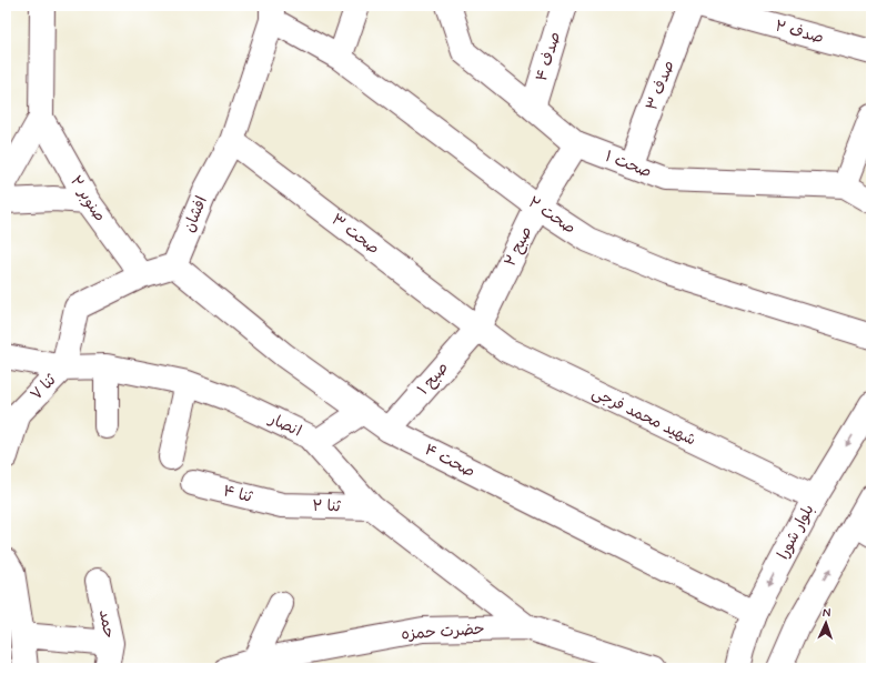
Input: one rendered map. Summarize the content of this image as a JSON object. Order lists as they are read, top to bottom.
{
  "streets": {
    "street": [
      "صدف ۲",
      "صدف ۴",
      "صدف ۳",
      "صحت ۱",
      "صنوبر ۲",
      "افشان",
      "صحت ۲",
      "صحت ۳",
      "صبح ۲",
      "صبح ۱",
      "ثنا ۷",
      "شهید محمد فرجی",
      "انصار",
      "صحت ۴",
      "ثنا ۴",
      "ثنا ۲",
      "بلوار شورا",
      "حمد",
      "حضرت حمزه"
    ]
  },
  "crossings": [
    ["صدف ۴", "صحت ۱"],
    ["صدف ۳", "صحت ۱"],
    ["صحت ۱", "صبح ۲"],
    ["افشان", "صحت ۲"],
    ["افشان", "صحت ۳"],
    ["افشان", "صحت ۴"],
    ["صحت ۲", "صبح ۲"],
    ["صحت ۳", "صبح ۲"],
    ["صحت ۳", "صبح ۱"],
    ["صحت ۳", "شهید محمد فرجی"],
    ["صبح ۲", "صبح ۱"],
    ["صبح ۲", "شهید محمد فرجی"],
    ["صبح ۱", "شهید محمد فرجی"],
    ["صبح ۱", "صحت ۴"],
    ["ثنا ۷", "انصار"],
    ["شهید محمد فرجی", "بلوار شورا"],
    ["انصار", "ثنا ۲"],
    ["انصار", "حضرت حمزه"],
    ["صحت ۴", "بلوار شورا"],
    ["ثنا ۴", "ثنا ۲"]
  ],
  "north": "top"
}
